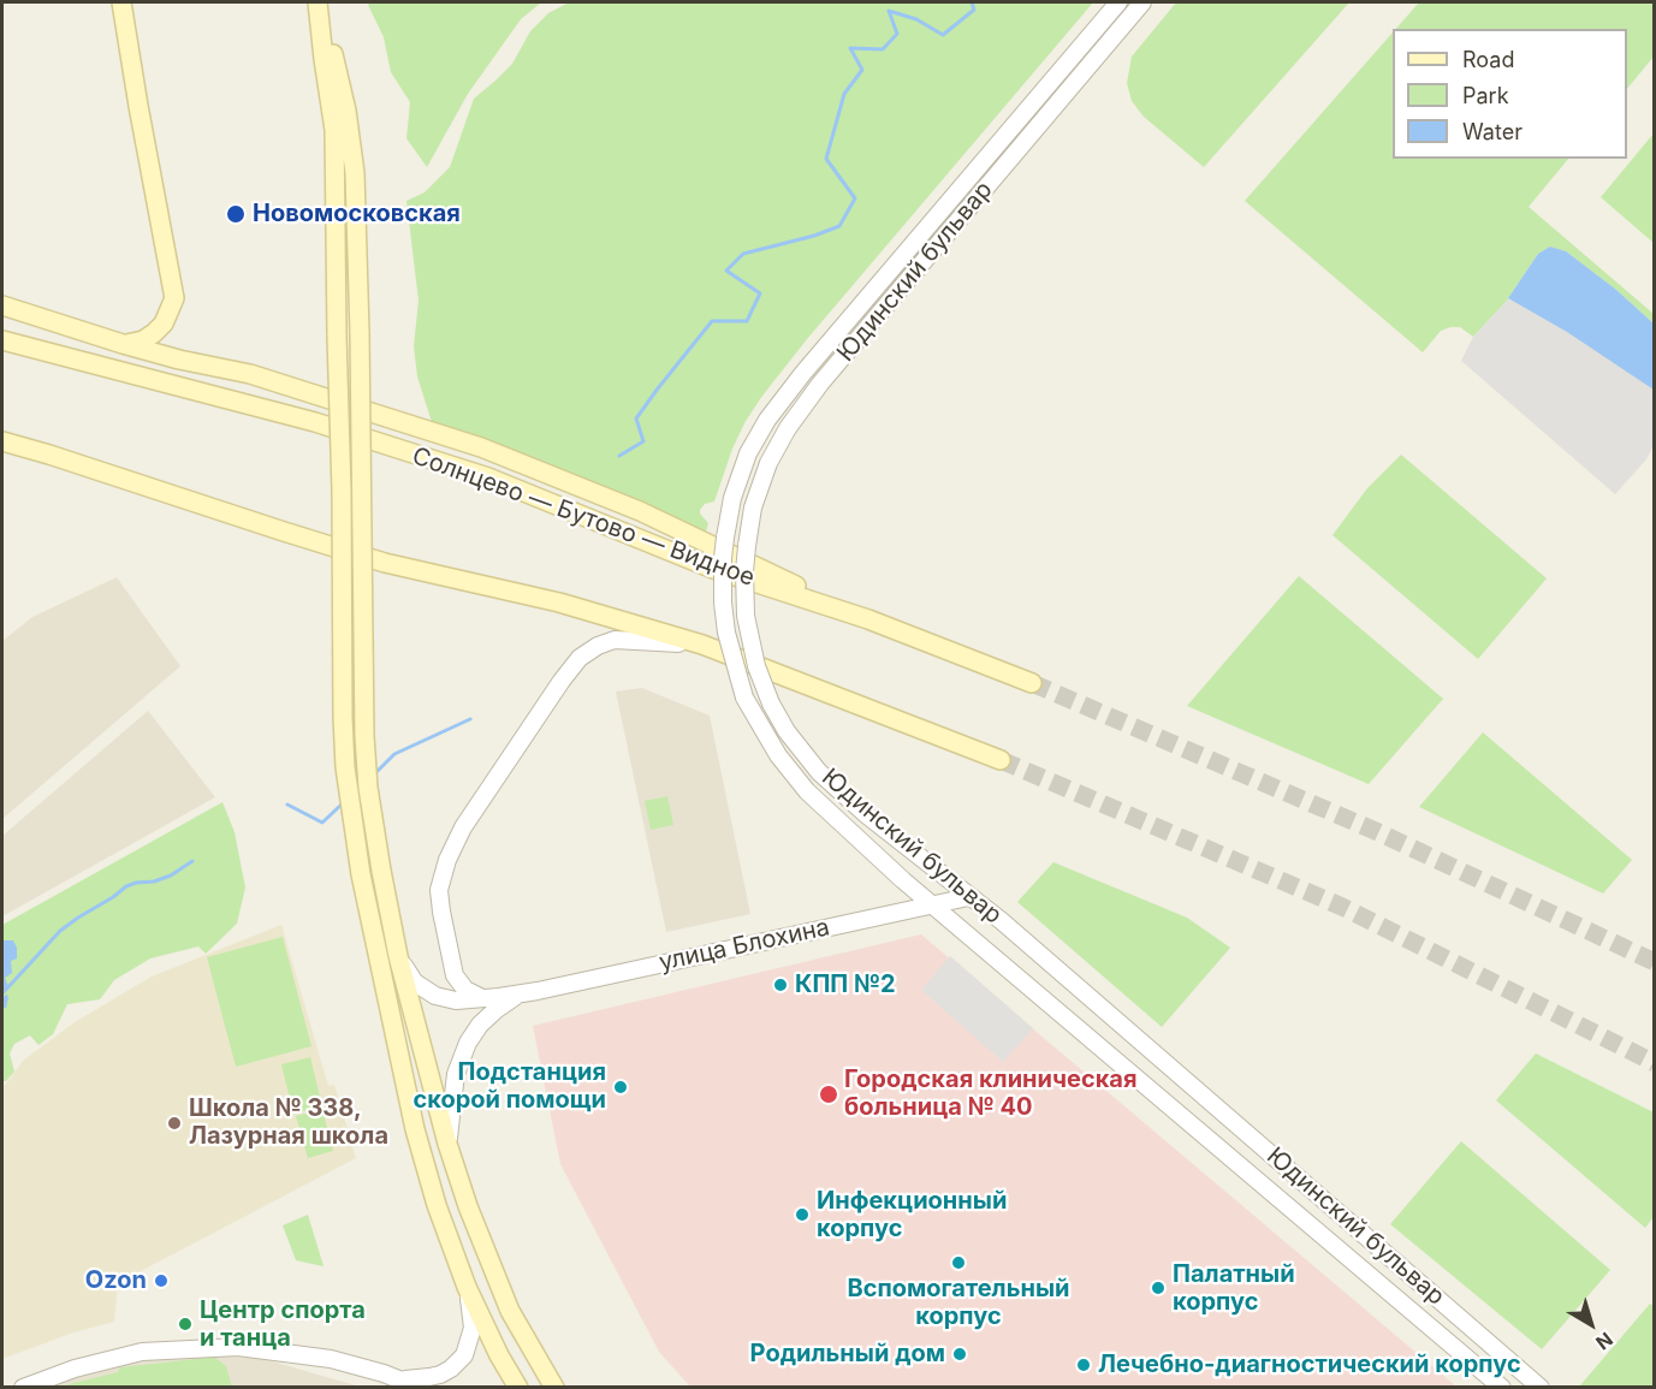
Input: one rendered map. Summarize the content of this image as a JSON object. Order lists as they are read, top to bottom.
{
  "streets": {
    "main road": ["Солнцево — Бутово — Видное"],
    "street": ["Юдинский бульвар", "улица Блохина"]
  },
  "crossings": [
    ["Юдинский бульвар", "улица Блохина"]
  ],
  "places": [
    "Новомосковская",
    "КПП №2",
    "Подстанция скорой помощи",
    "Городская клиническая больница № 40",
    "Школа № 338, Лазурная школа",
    "Инфекционный корпус",
    "Вспомогательный корпус",
    "Ozon",
    "Палатный корпус",
    "Центр спорта и танца",
    "Родильный дом",
    "Лечебно-диагностический корпус"
  ],
  "legend": ["Road", "Park", "Water"],
  "north": "bottom right"
}
